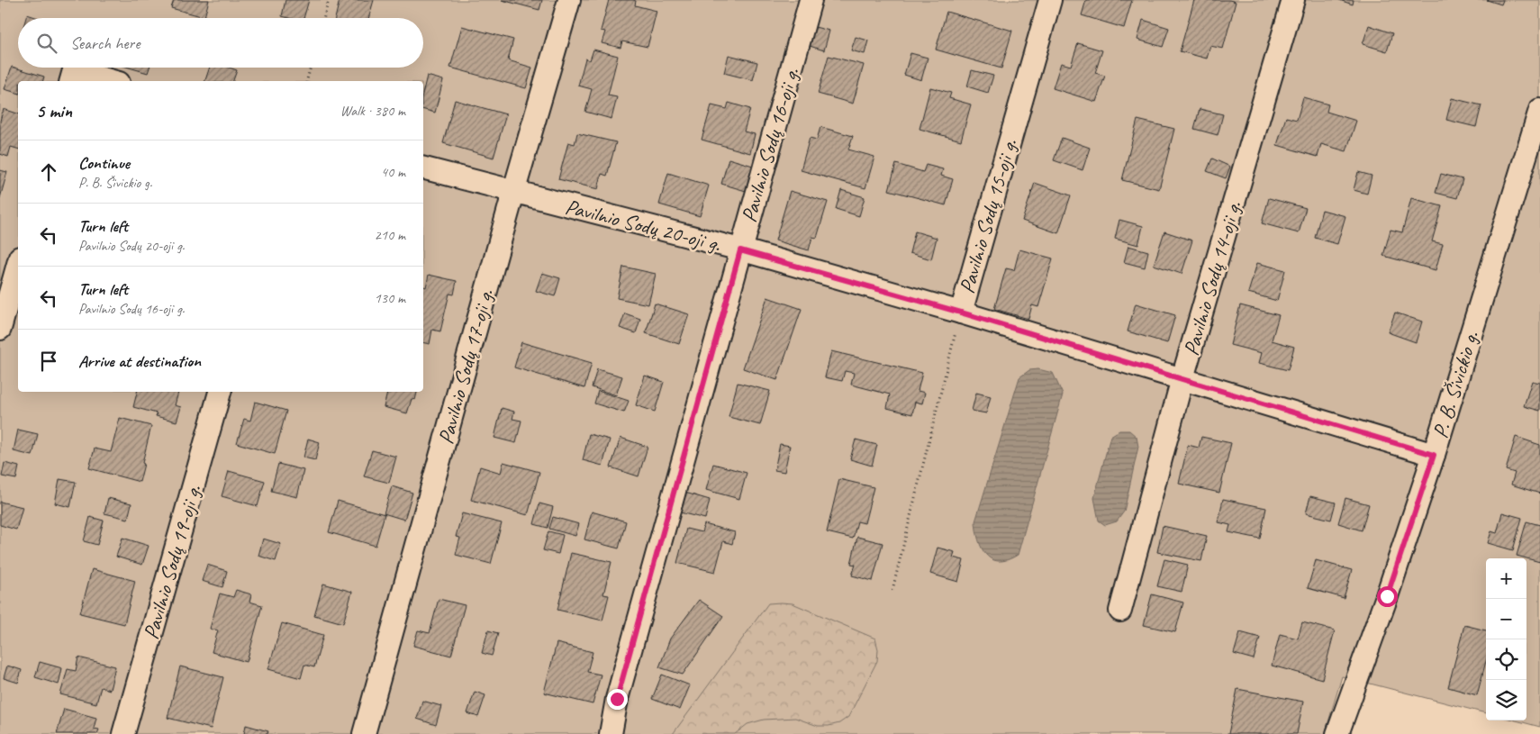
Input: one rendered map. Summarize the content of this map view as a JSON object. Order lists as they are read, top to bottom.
{
  "streets": {
    "street": [
      "Pavilnio Sodų 16-oji g.",
      "Pavilnio Sodų 15-oji g.",
      "Pavilnio Sodų 20-oji g.",
      "Pavilnio Sodų 14-oji g.",
      "Pavilnio Sodų 17-oji g.",
      "P. B. Šivickio g.",
      "Pavilnio Sodų 19-oji g."
    ]
  },
  "crossings": [
    ["Pavilnio Sodų 16-oji g.", "Pavilnio Sodų 20-oji g."],
    ["Pavilnio Sodų 15-oji g.", "Pavilnio Sodų 20-oji g."],
    ["Pavilnio Sodų 20-oji g.", "Pavilnio Sodų 14-oji g."],
    ["Pavilnio Sodų 20-oji g.", "Pavilnio Sodų 17-oji g."],
    ["Pavilnio Sodų 20-oji g.", "P. B. Šivickio g."]
  ],
  "page": {
    "search": "Search here",
    "heading": ["5 min", "Walk · 380 m"],
    "list": [
      ["Continue", "P. B. Šivickio g.", "40 m"],
      ["Turn left", "Pavilnio Sodų 20-oji g.", "210 m"],
      ["Turn left", "Pavilnio Sodų 16-oji g.", "130 m"],
      "Arrive at destination"
    ],
    "map_buttons": ["+", "−"]
  }
}
